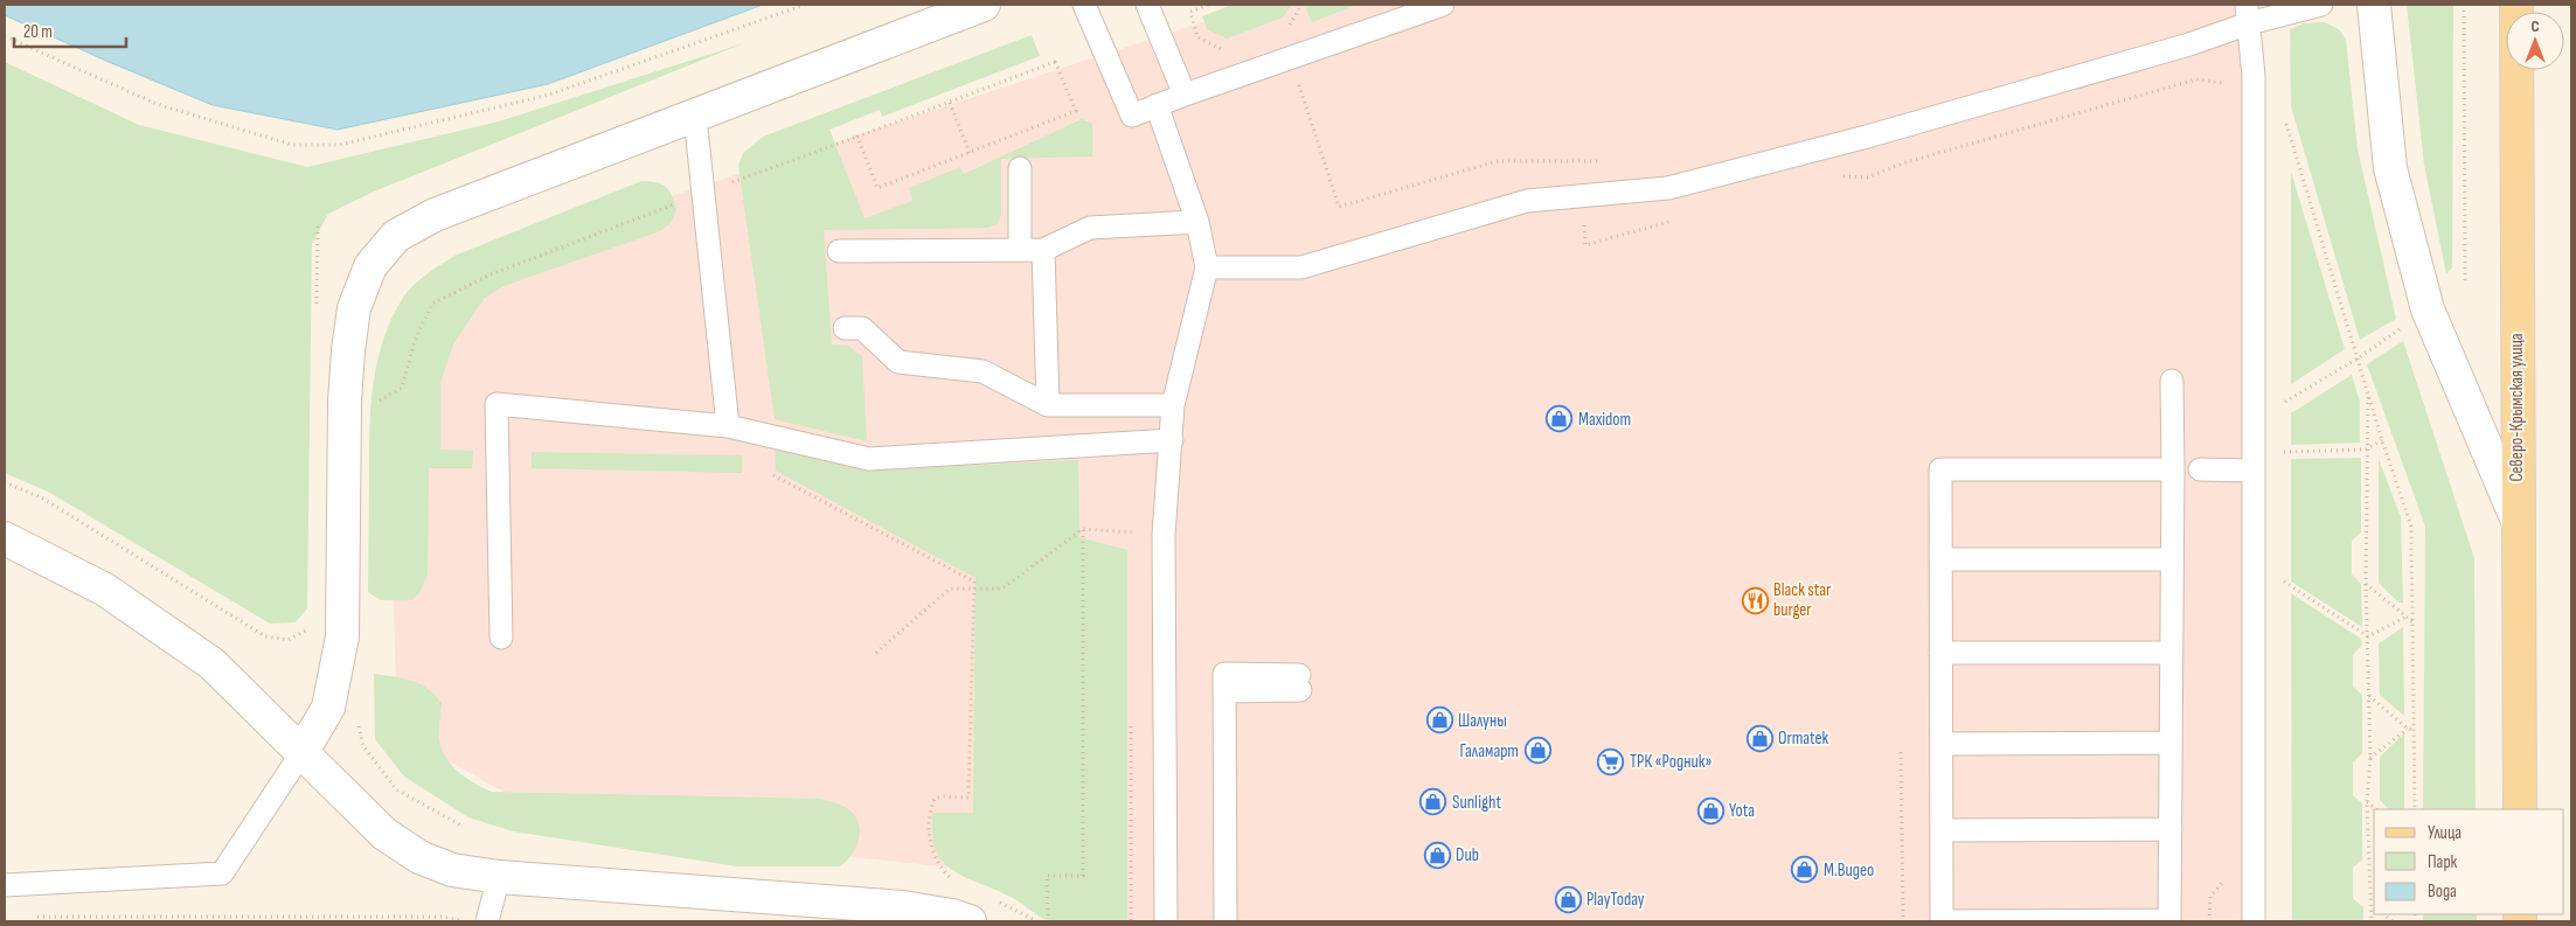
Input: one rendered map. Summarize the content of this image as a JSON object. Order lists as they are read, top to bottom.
{
  "streets": {
    "main road": ["Северо-Крымская улица"]
  },
  "places": {
    "shop": [
      "Maxidom",
      "Шалуны",
      "Ormatek",
      "Галамарт",
      "Sunlight",
      "Yota",
      "Dub",
      "М.Видео",
      "PlayToday"
    ],
    "restaurant": ["Black star burger"],
    "supermarket": ["ТРК «Родник»"]
  },
  "legend": ["Улица", "Парк", "Вода"],
  "scale_bar": "20 m",
  "north": "top"
}
